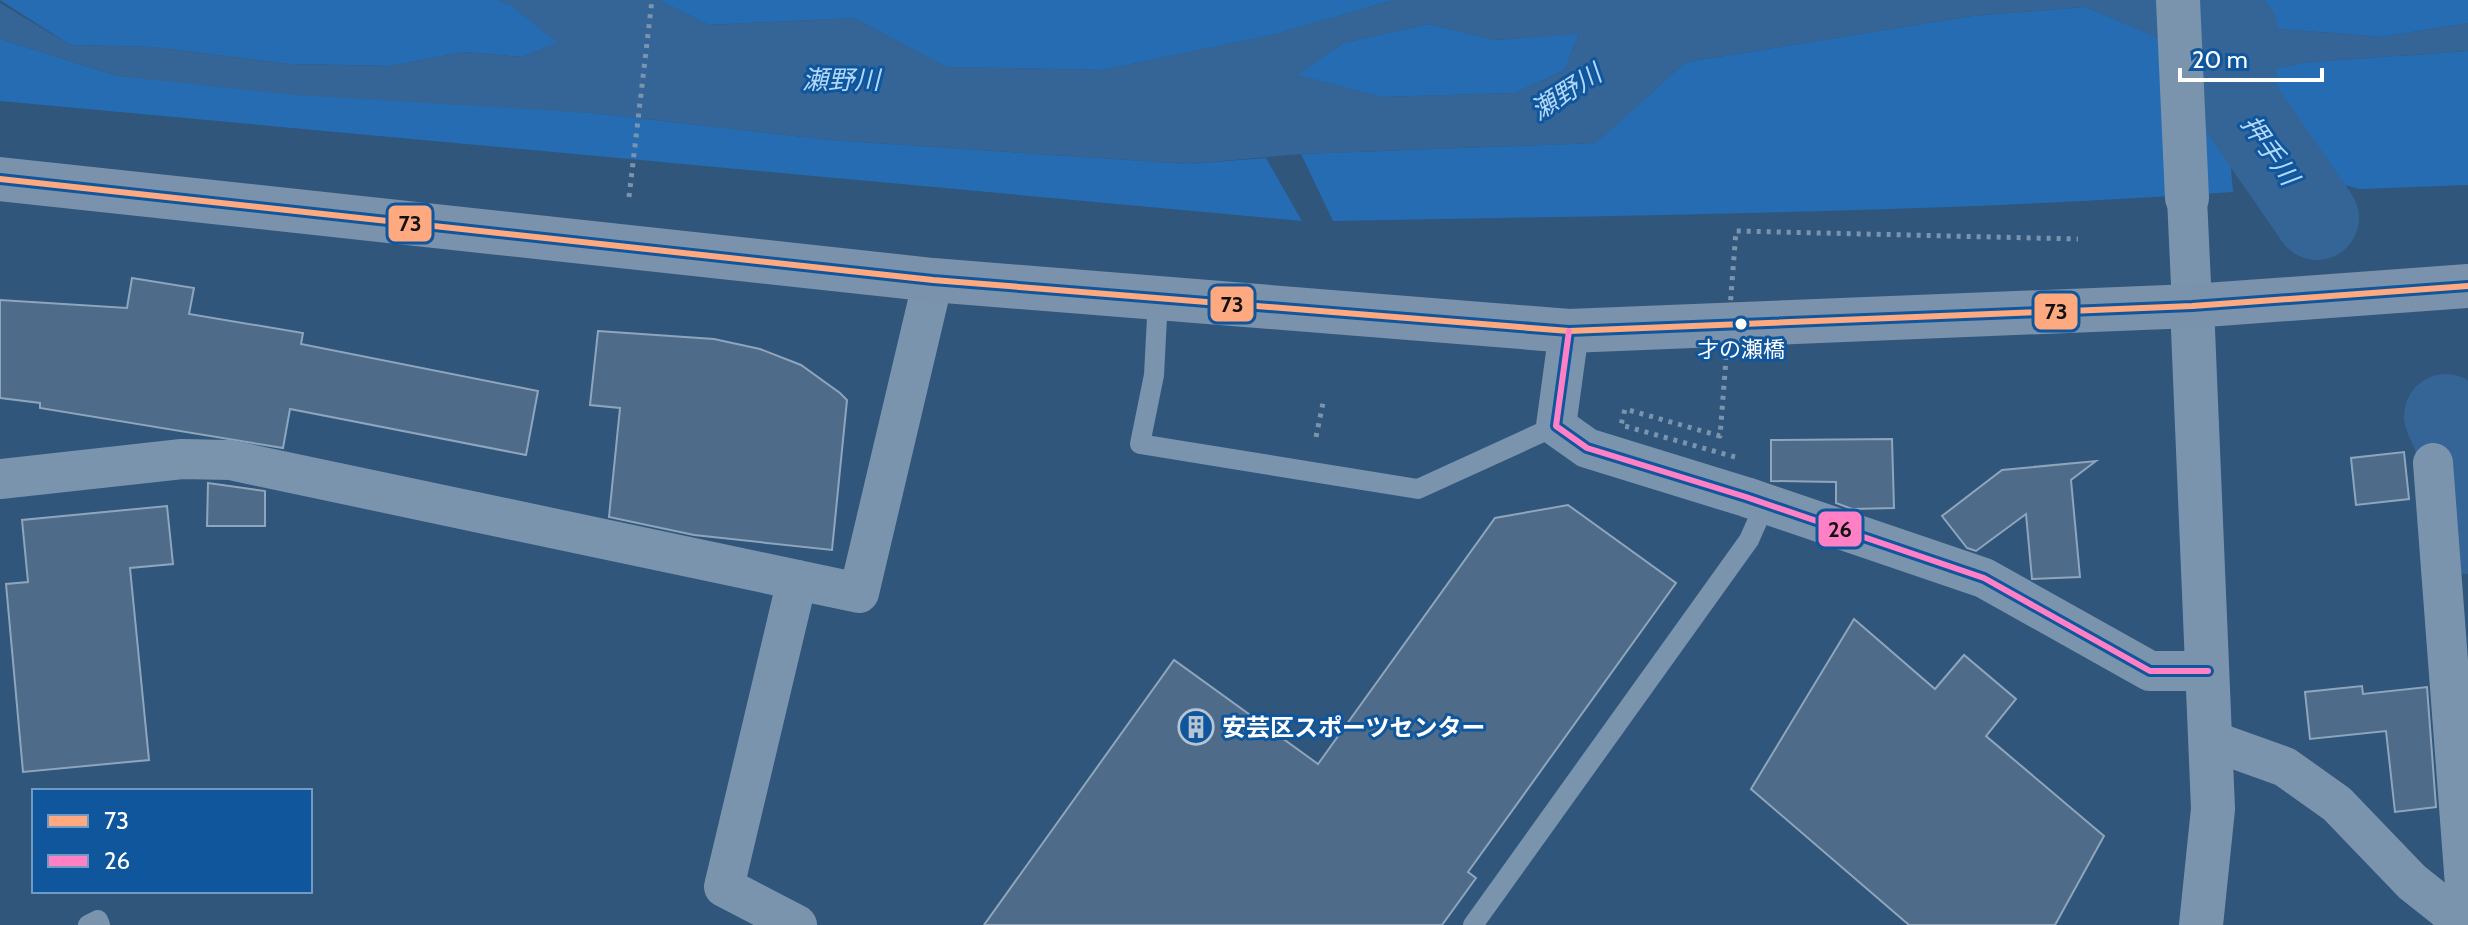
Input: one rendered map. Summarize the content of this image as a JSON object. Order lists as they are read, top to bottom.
{
  "water": ["瀬野川", "押手川"],
  "places": {
    "other": ["才の瀬橋"],
    "building": ["安芸区スポーツセンター"]
  },
  "lines": ["transit line 73", "transit line 26"],
  "legend": ["73", "26"],
  "scale_bar": "20 m"
}
